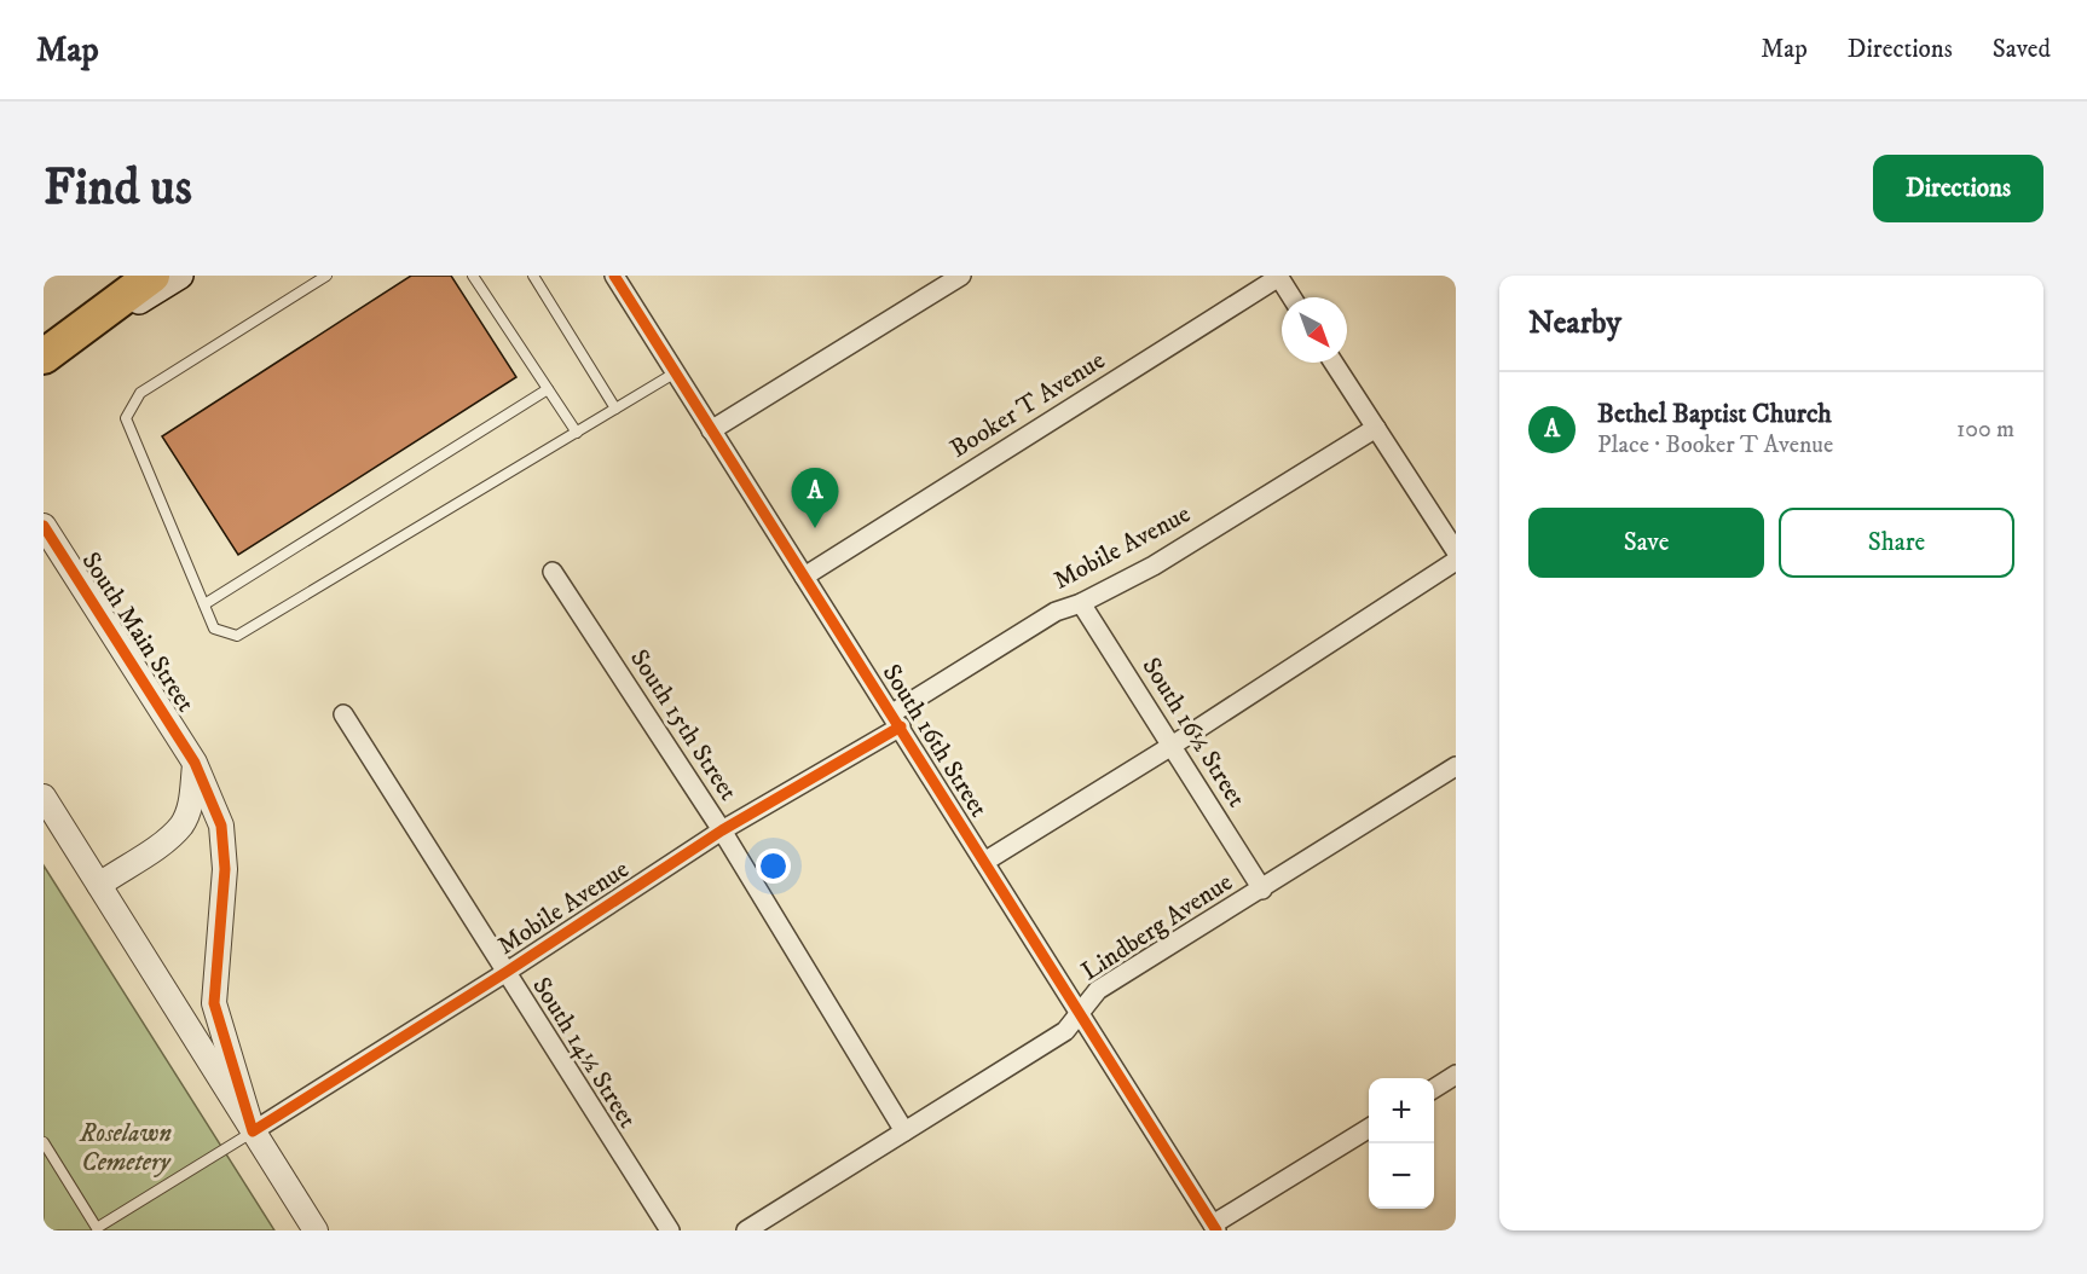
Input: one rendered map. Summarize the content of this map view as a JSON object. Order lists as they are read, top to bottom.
{
  "streets": {
    "street": [
      "Booker T Avenue",
      "Mobile Avenue",
      "South Main Street",
      "South 15th Street",
      "South 16½ Street",
      "South 16th Street",
      "Lindberg Avenue",
      "South 14½ Street"
    ]
  },
  "crossings": [
    ["Booker T Avenue", "South 16th Street"],
    ["Mobile Avenue", "South Main Street"],
    ["Mobile Avenue", "South 15th Street"],
    ["Mobile Avenue", "South 16½ Street"],
    ["Mobile Avenue", "South 16th Street"],
    ["Mobile Avenue", "South 14½ Street"],
    ["South 15th Street", "Lindberg Avenue"],
    ["South 16½ Street", "Lindberg Avenue"],
    ["South 16th Street", "Lindberg Avenue"]
  ],
  "parks": ["Roselawn Cemetery"],
  "north": "bottom right",
  "page": {
    "header": "Map",
    "nav": ["Map", "Directions", "Saved"],
    "buttons": [
      "Directions",
      ["Save", "Share"]
    ],
    "title": "Find us",
    "heading": "Nearby",
    "list": [
      {
        "mark": "A",
        "name": "Bethel Baptist Church",
        "note": "Place · Booker T Avenue",
        "value": "100 m"
      }
    ],
    "pins": "A",
    "map_buttons": ["+", "−"]
  }
}
